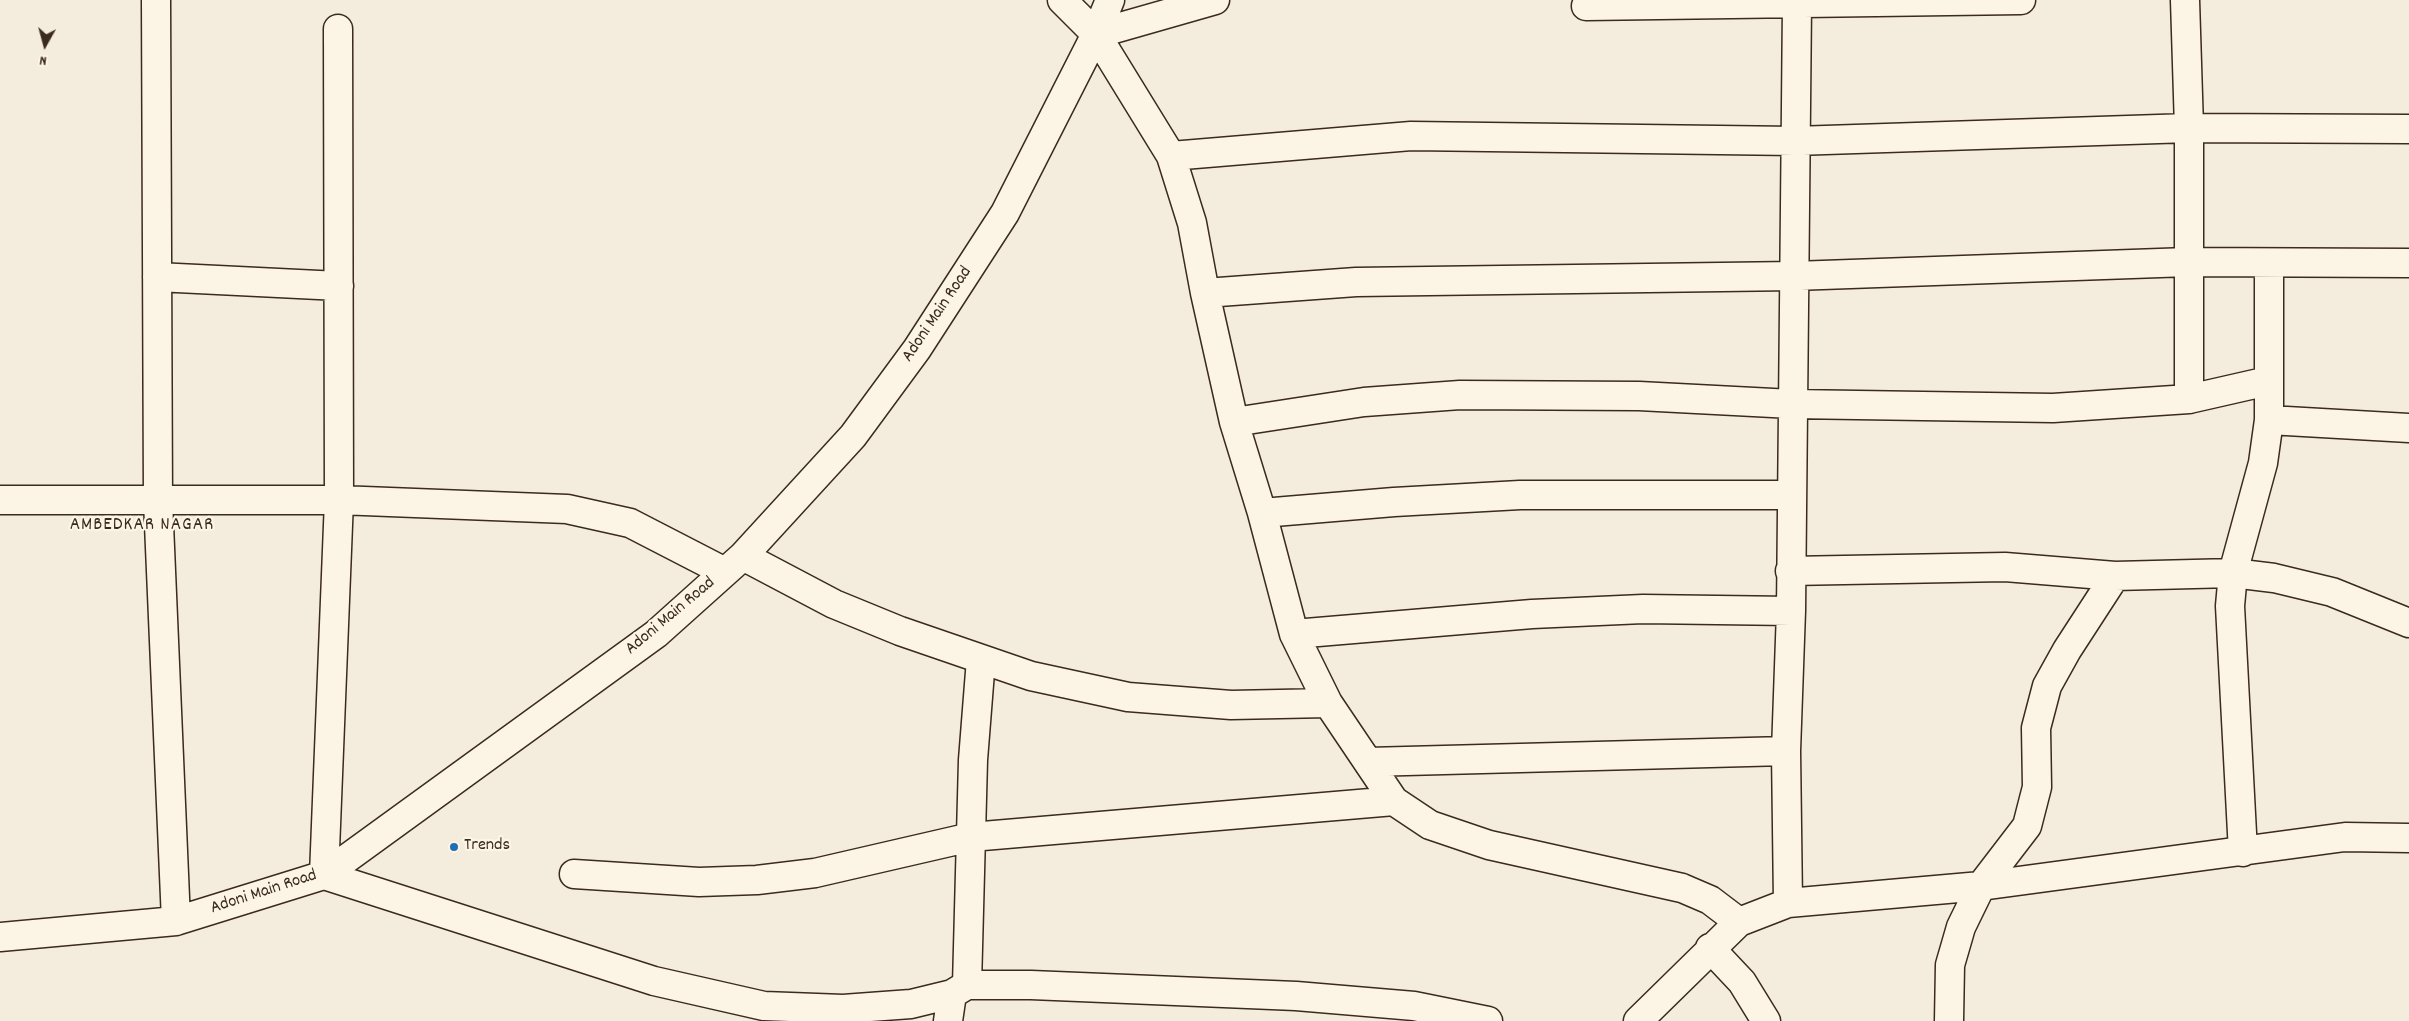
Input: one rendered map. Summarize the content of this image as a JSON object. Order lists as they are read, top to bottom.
{
  "streets": {
    "street": ["Adoni Main Road"]
  },
  "districts": ["AMBEDKAR NAGAR"],
  "places": ["Trends"],
  "north": "bottom"
}
